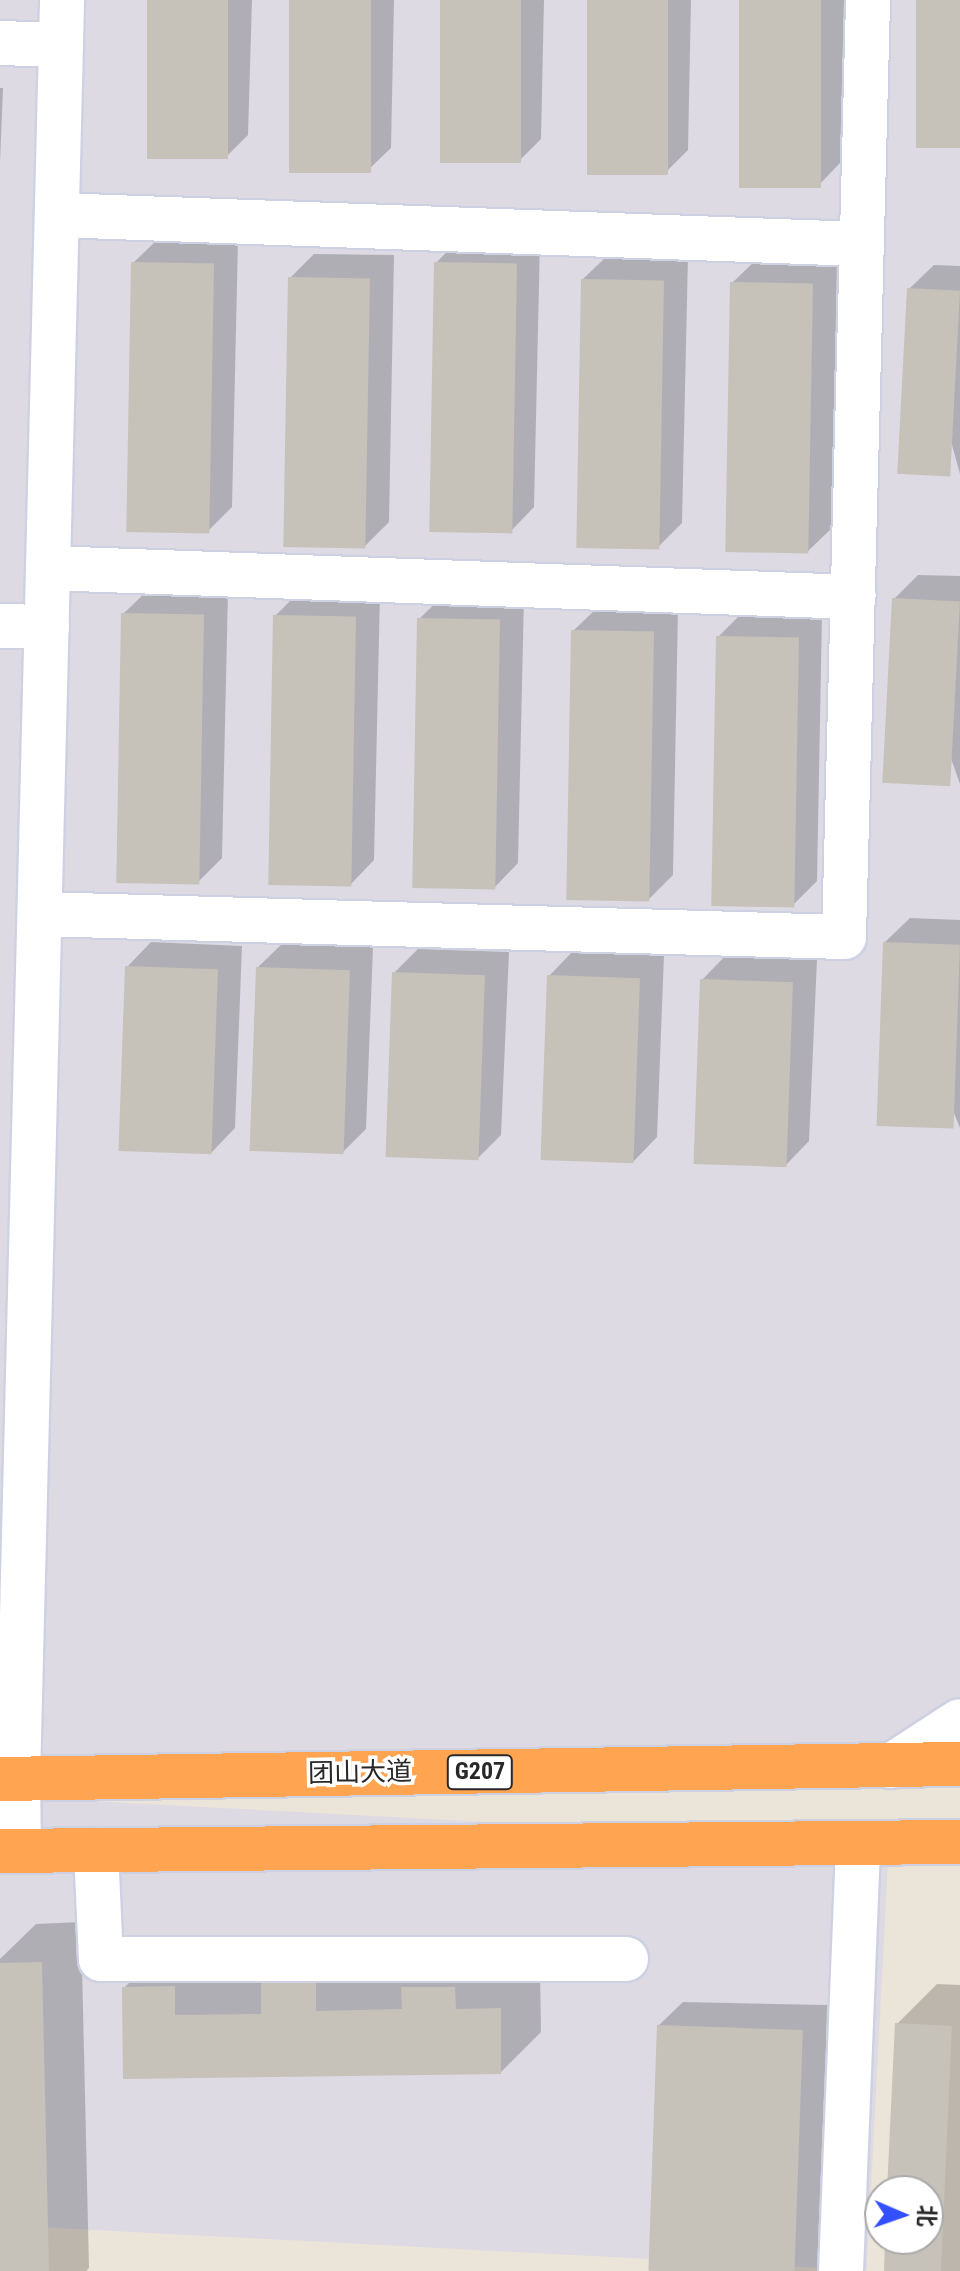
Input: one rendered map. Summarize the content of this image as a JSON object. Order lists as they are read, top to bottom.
{
  "streets": {
    "highway": ["G207", "团山大道"]
  },
  "north": "right"
}
